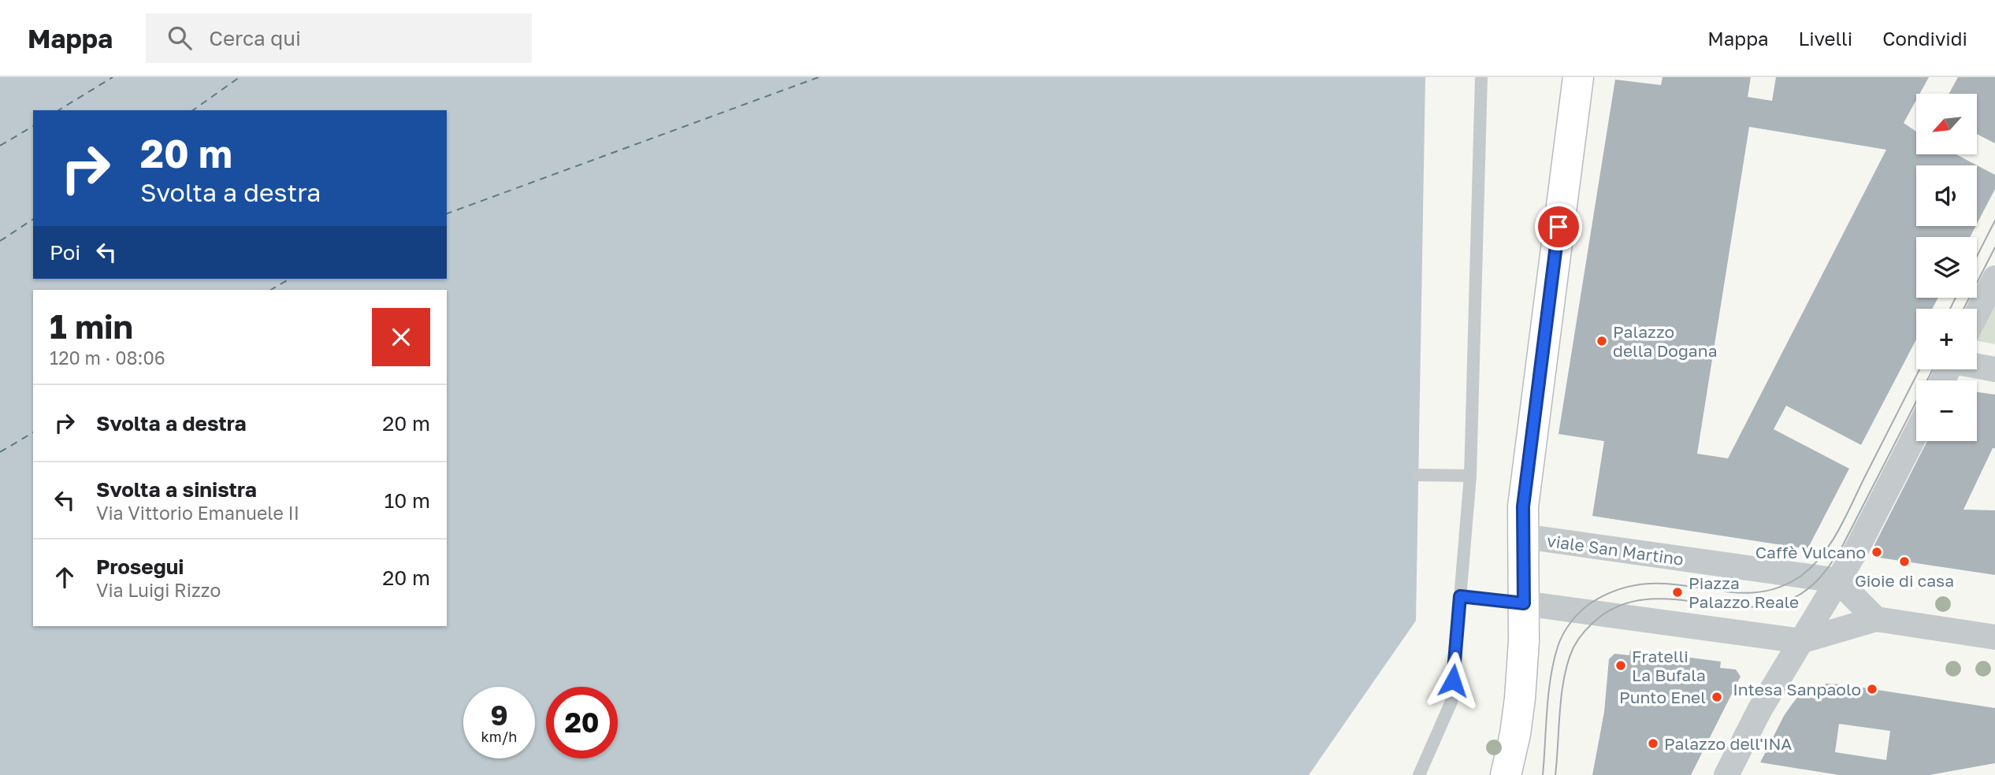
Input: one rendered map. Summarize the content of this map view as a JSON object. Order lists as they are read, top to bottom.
{
  "streets": {
    "street": ["viale San Martino"]
  },
  "places": [
    "Palazzo della Dogana",
    "Caffè Vulcano",
    "Gioie di casa",
    "Piazza Palazzo Reale",
    "Fratelli La Bufala",
    "Intesa Sanpaolo",
    "Punto Enel",
    "Palazzo dell'INA"
  ],
  "north": "bottom left",
  "page": {
    "header": "Mappa",
    "search": "Cerca qui",
    "nav": ["Mappa", "Livelli", "Condividi"],
    "map_buttons": ["+", "−"],
    "turn": ["20 m", "Svolta a destra"],
    "then": "Poi",
    "heading": ["1 min", "120 m · 08:06"],
    "list": [
      {
        "name": "Svolta a destra",
        "value": "20 m"
      },
      {
        "name": "Svolta a sinistra",
        "note": "Via Vittorio Emanuele II",
        "value": "10 m"
      },
      {
        "name": "Prosegui",
        "note": "Via Luigi Rizzo",
        "value": "20 m"
      }
    ],
    "speed": "9 km/h",
    "limit": "20"
  }
}
